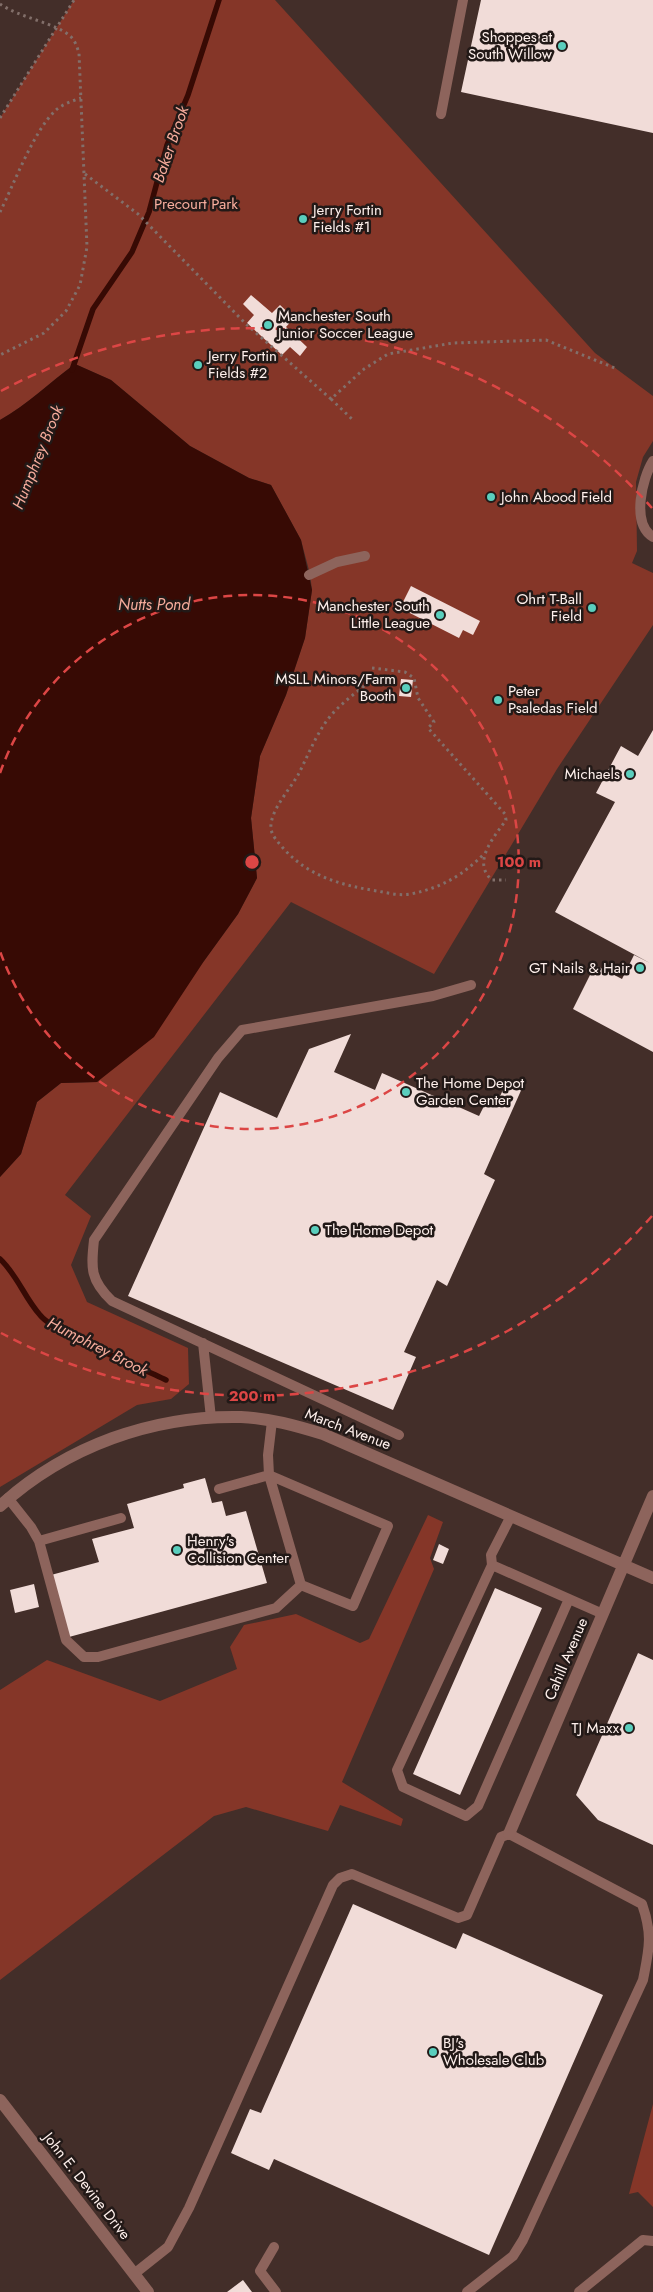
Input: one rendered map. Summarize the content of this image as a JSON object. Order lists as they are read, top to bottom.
{
  "streets": {
    "street": ["March Avenue", "Cahill Avenue", "John E. Devine Drive"]
  },
  "crossings": [
    ["March Avenue", "Cahill Avenue"]
  ],
  "water": ["Baker Brook", "Humphrey Brook", "Nutts Pond"],
  "parks": ["Precourt Park"],
  "places": [
    "Shoppes at South Willow",
    "Jerry Fortin Fields #1",
    "Manchester South Junior Soccer League",
    "Jerry Fortin Fields #2",
    "John Abood Field",
    "Ohrt T-Ball Field",
    "Manchester South Little League",
    "MSLL Minors/Farm Booth",
    "Peter Psaledas Field",
    "Michaels",
    "GT Nails & Hair",
    "The Home Depot Garden Center",
    "The Home Depot",
    "Henry's Collision Center",
    "TJ Maxx",
    "BJ's Wholesale Club"
  ],
  "rings": ["100 m", "200 m"]
}
